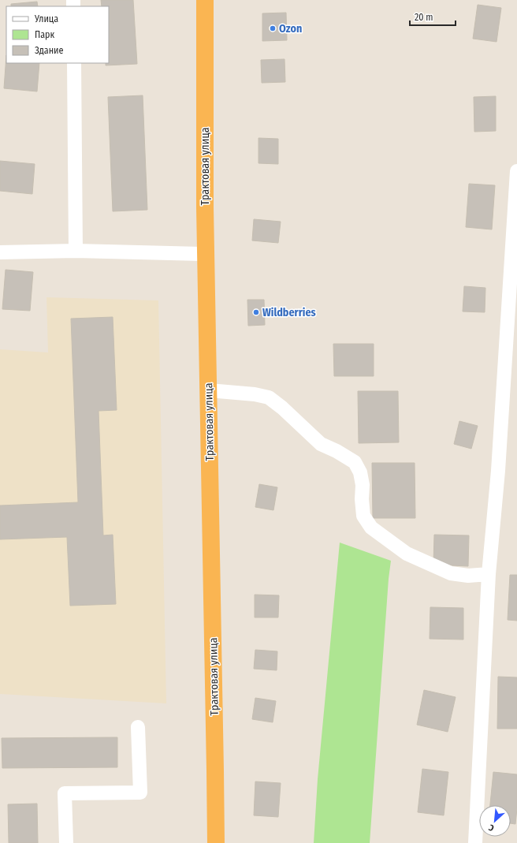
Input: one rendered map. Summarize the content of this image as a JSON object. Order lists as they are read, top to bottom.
{
  "streets": {
    "highway": ["Трактовая улица"]
  },
  "places": ["Ozon", "Wildberries"],
  "legend": ["Улица", "Парк", "Здание"],
  "scale_bar": "20 m",
  "north": "bottom left"
}
